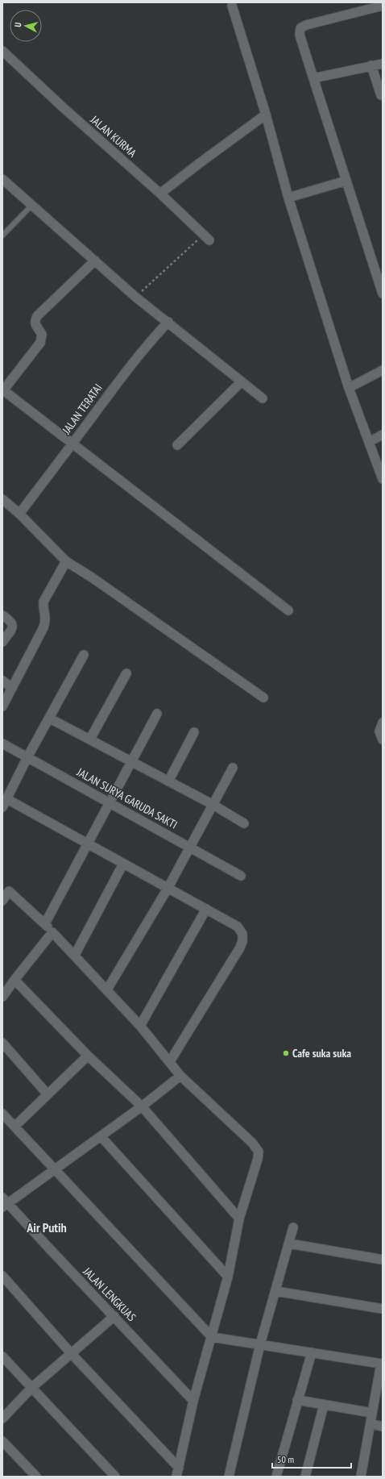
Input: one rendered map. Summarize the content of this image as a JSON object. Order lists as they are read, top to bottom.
{
  "streets": {
    "street": [
      "JALAN KURMA",
      "JALAN TERATAI",
      "JALAN SURYA GARUDA SAKTI",
      "JALAN LENGKUAS"
    ]
  },
  "districts": ["Air Putih"],
  "places": ["Cafe suka suka"],
  "scale_bar": "50 m",
  "north": "left"
}
